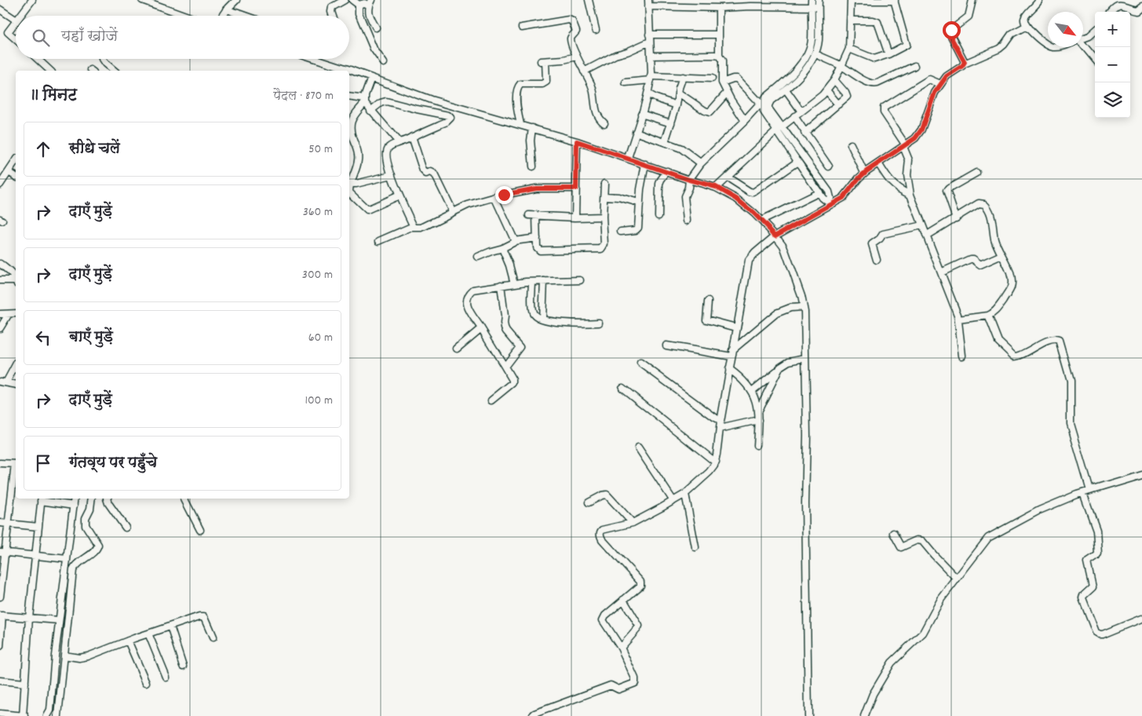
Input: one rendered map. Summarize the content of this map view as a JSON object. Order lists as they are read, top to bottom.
{
  "north": "bottom right",
  "page": {
    "map_buttons": ["+", "−"],
    "search": "यहाँ खोजें",
    "heading": ["11 मिनट", "पैदल · 870 m"],
    "list": [
      ["सीधे चलें", "50 m"],
      ["दाएँ मुड़ें", "360 m"],
      ["दाएँ मुड़ें", "300 m"],
      ["बाएँ मुड़ें", "60 m"],
      ["दाएँ मुड़ें", "100 m"],
      "गंतव्य पर पहुँचे"
    ]
  }
}
